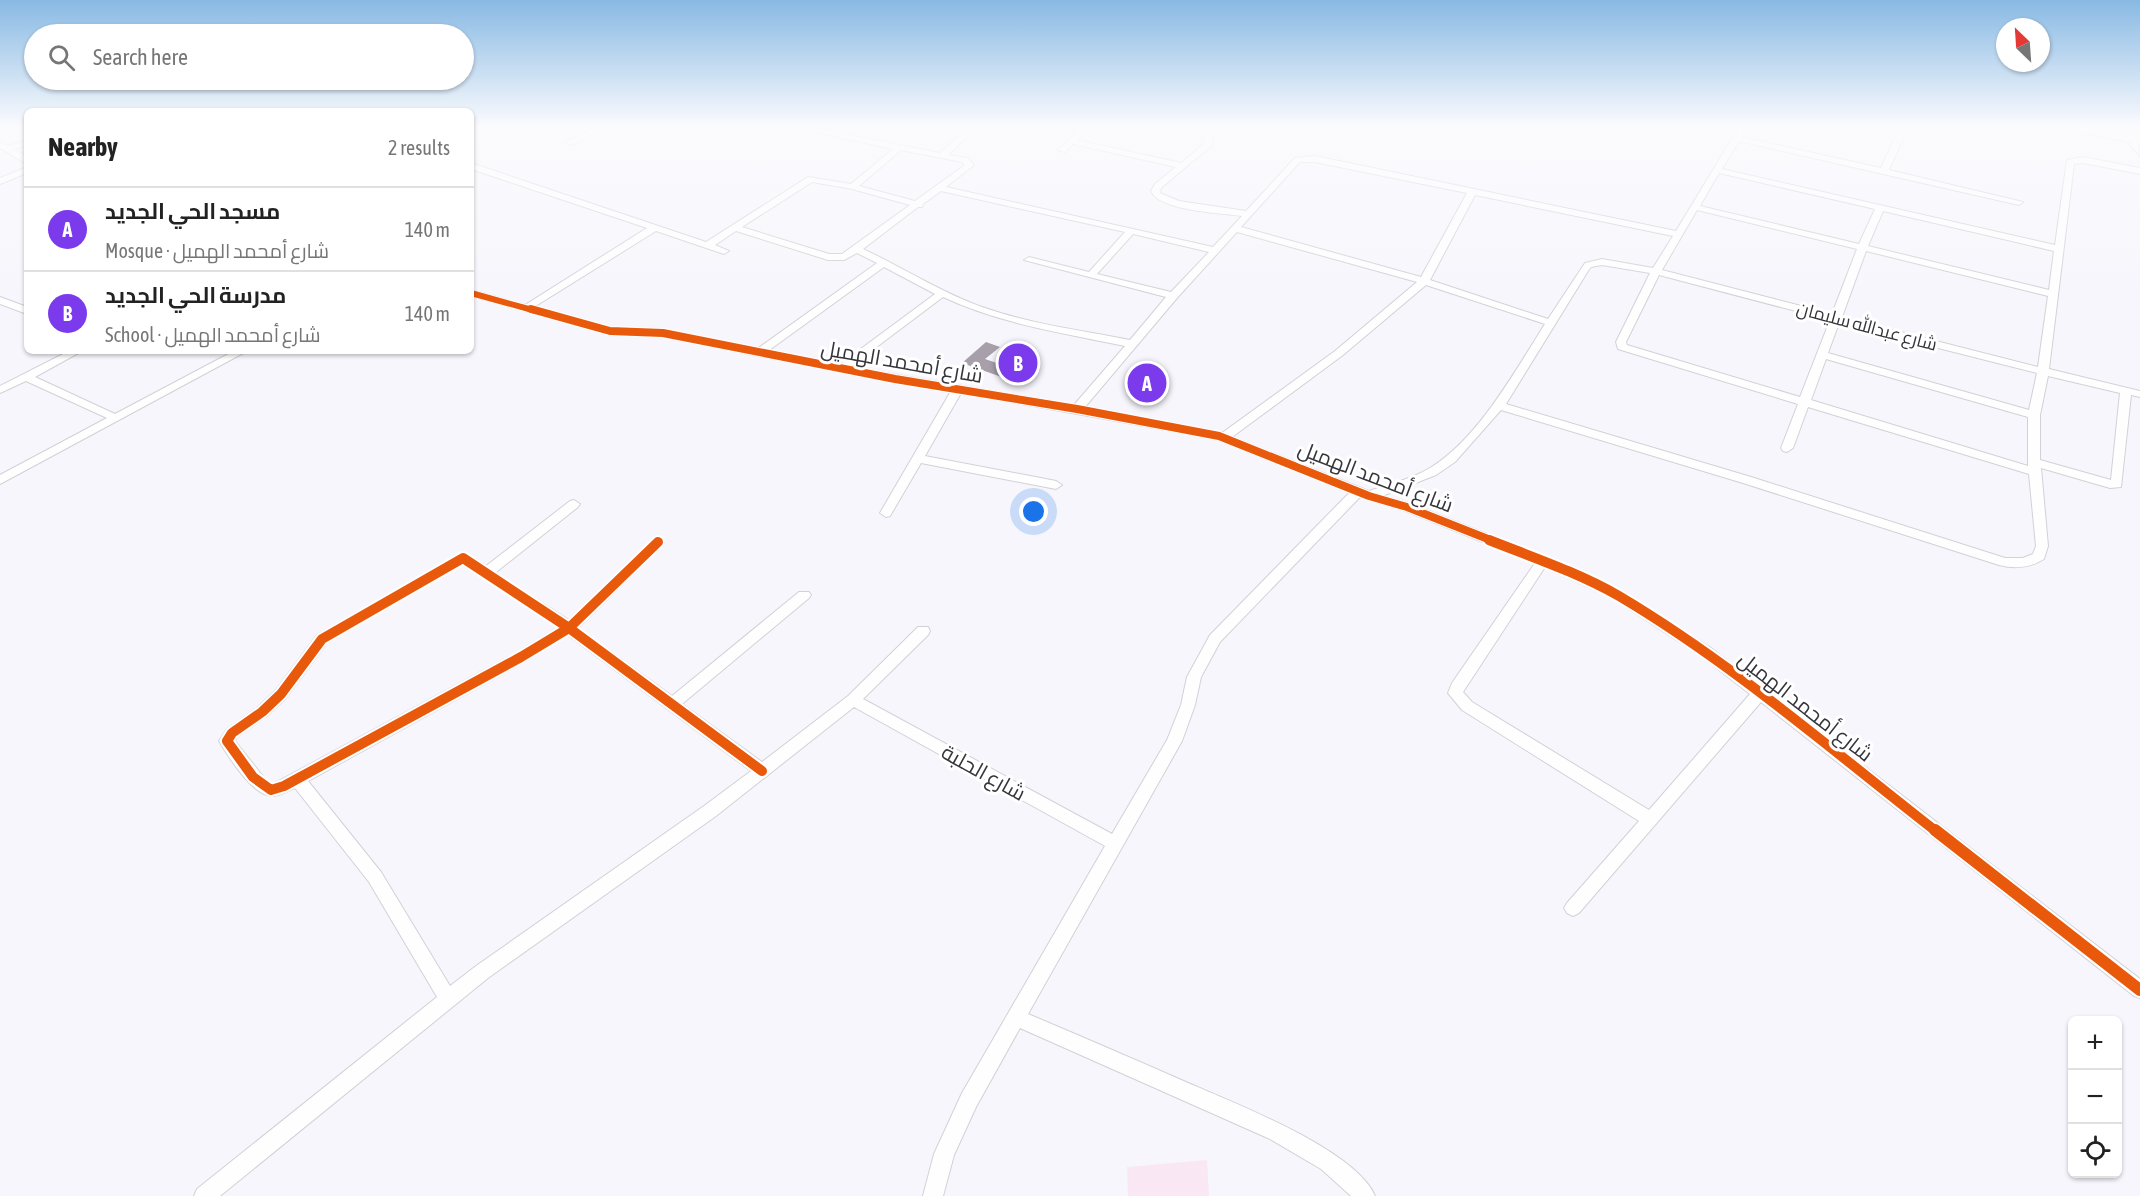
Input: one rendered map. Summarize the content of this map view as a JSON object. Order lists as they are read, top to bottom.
{
  "streets": {
    "street": ["شارع عبدالله سليمان", "شارع أمحمد الهميل", "شارع الحلبة"]
  },
  "north": "top left",
  "page": {
    "search": "Search here",
    "heading": ["Nearby", "2 results"],
    "list": [
      {
        "mark": "A",
        "name": "مسجد الحي الجديد",
        "note": "Mosque · شارع أمحمد الهميل",
        "value": "140 m"
      },
      {
        "mark": "B",
        "name": "مدرسة الحي الجديد",
        "note": "School · شارع أمحمد الهميل",
        "value": "140 m"
      }
    ],
    "pins": ["B", "A"],
    "map_buttons": ["+", "−"]
  }
}
